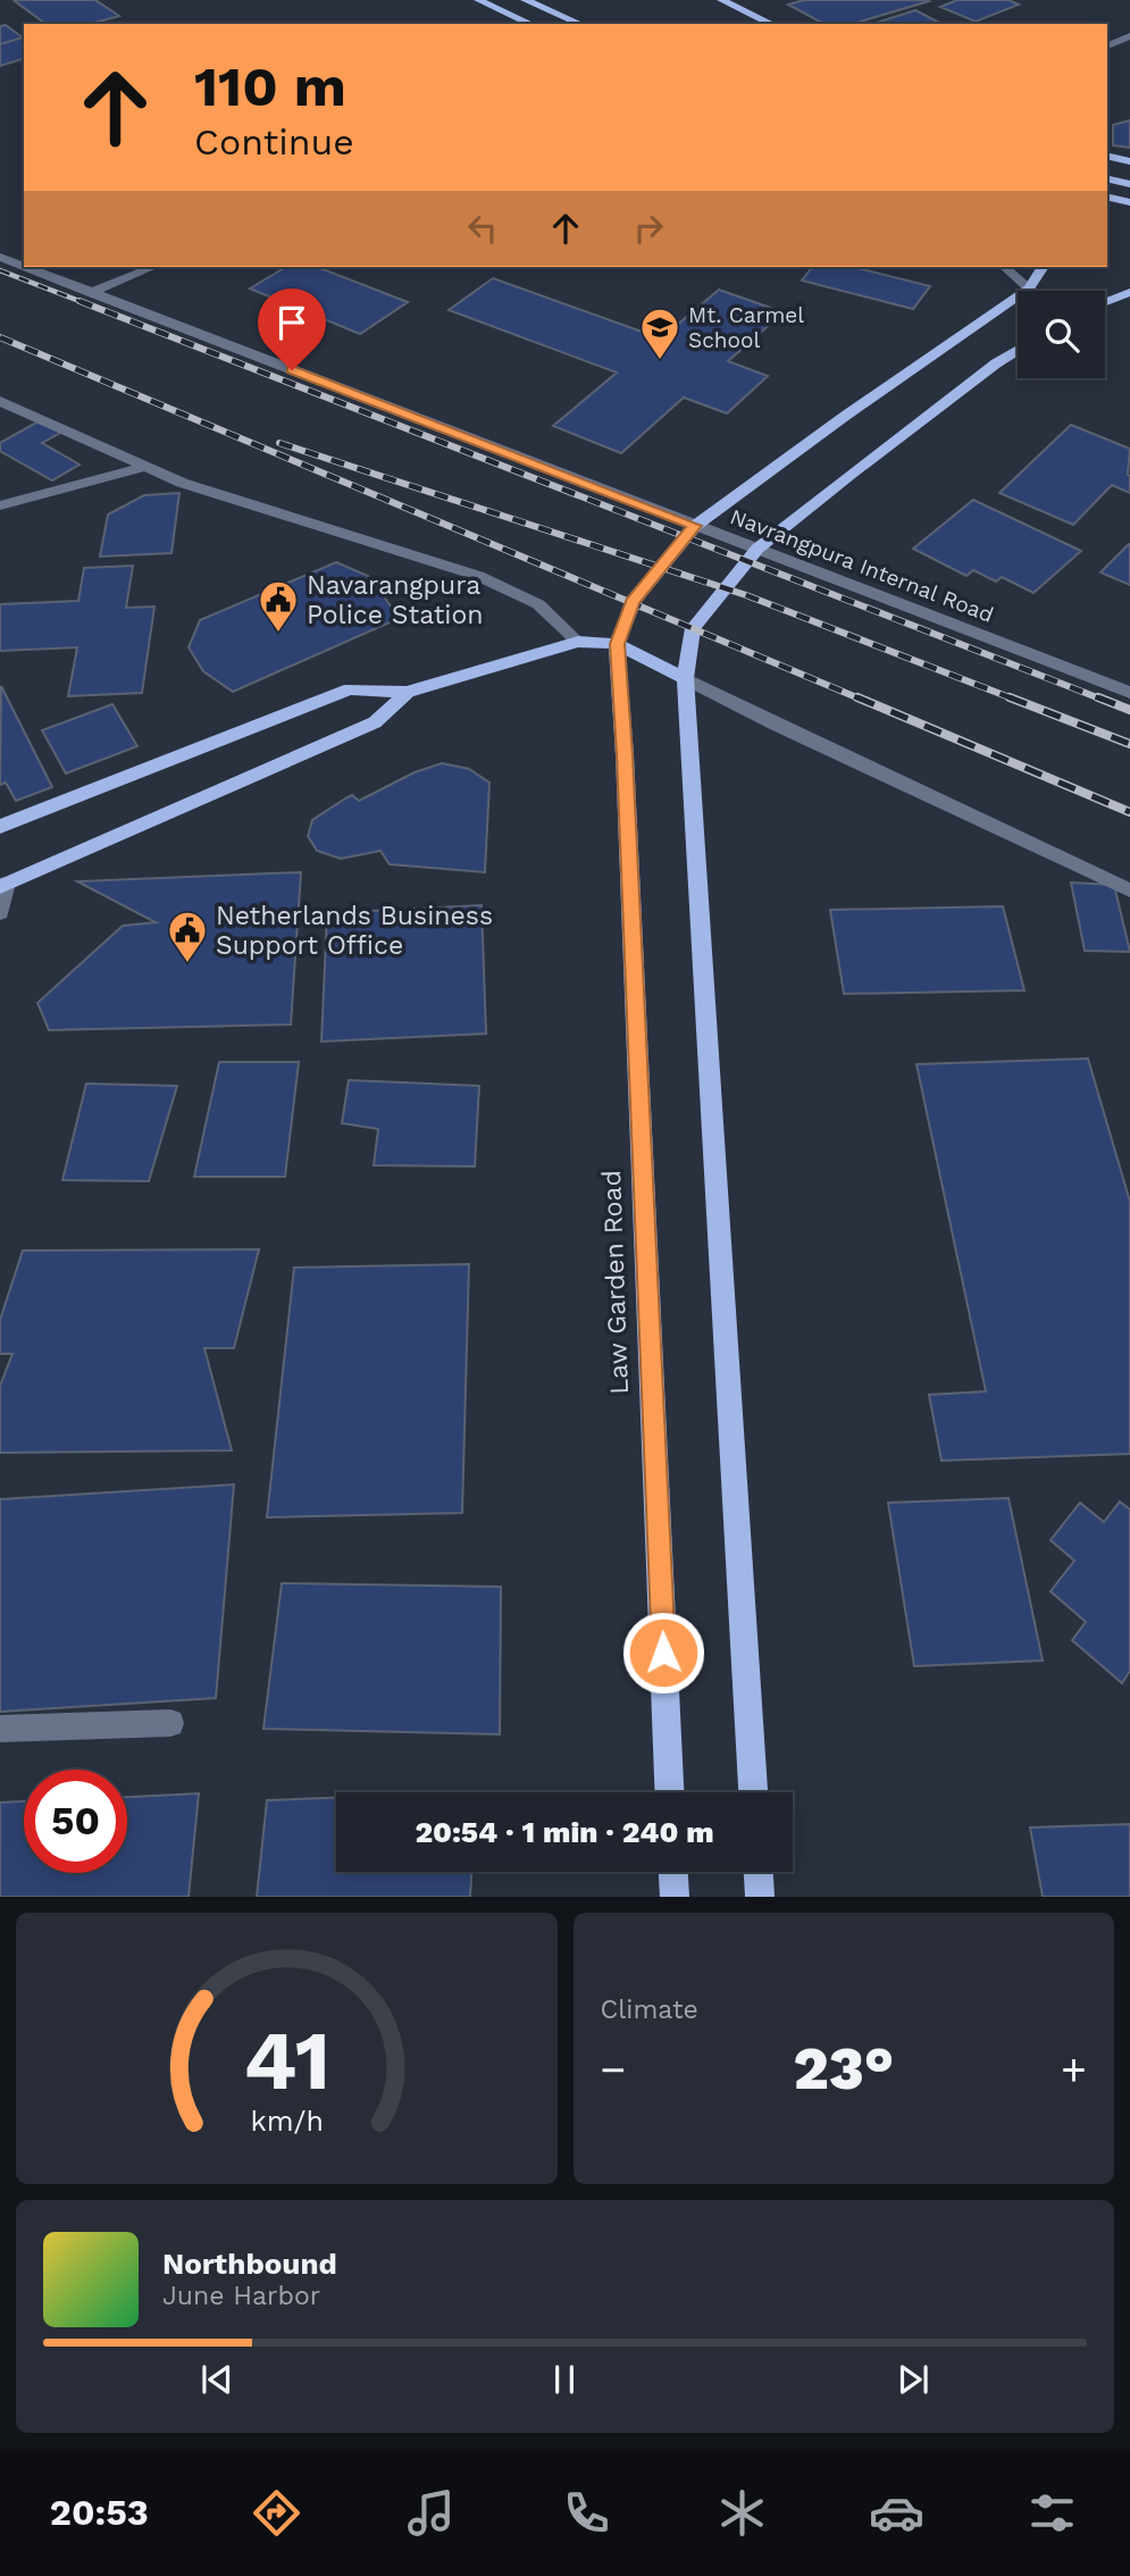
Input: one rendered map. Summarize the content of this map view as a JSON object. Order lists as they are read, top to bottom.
{
  "streets": {
    "main road": ["Law Garden Road"],
    "street": ["Navrangpura Internal Road"]
  },
  "places": {
    "school or university": ["Mt. Carmel School"],
    "public building": ["Navarangpura Police Station", "Netherlands Business Support Office"]
  },
  "page": {
    "turn": ["110 m", "Continue"],
    "limit": "50",
    "trip": "20:54 · 1 min · 240 m",
    "tile": "Climate",
    "heat": ["−", "23°", "+"],
    "song": ["Northbound", "June Harbor"],
    "tabs": "20:53",
    "gauge": ["41", "km/h"]
  }
}
